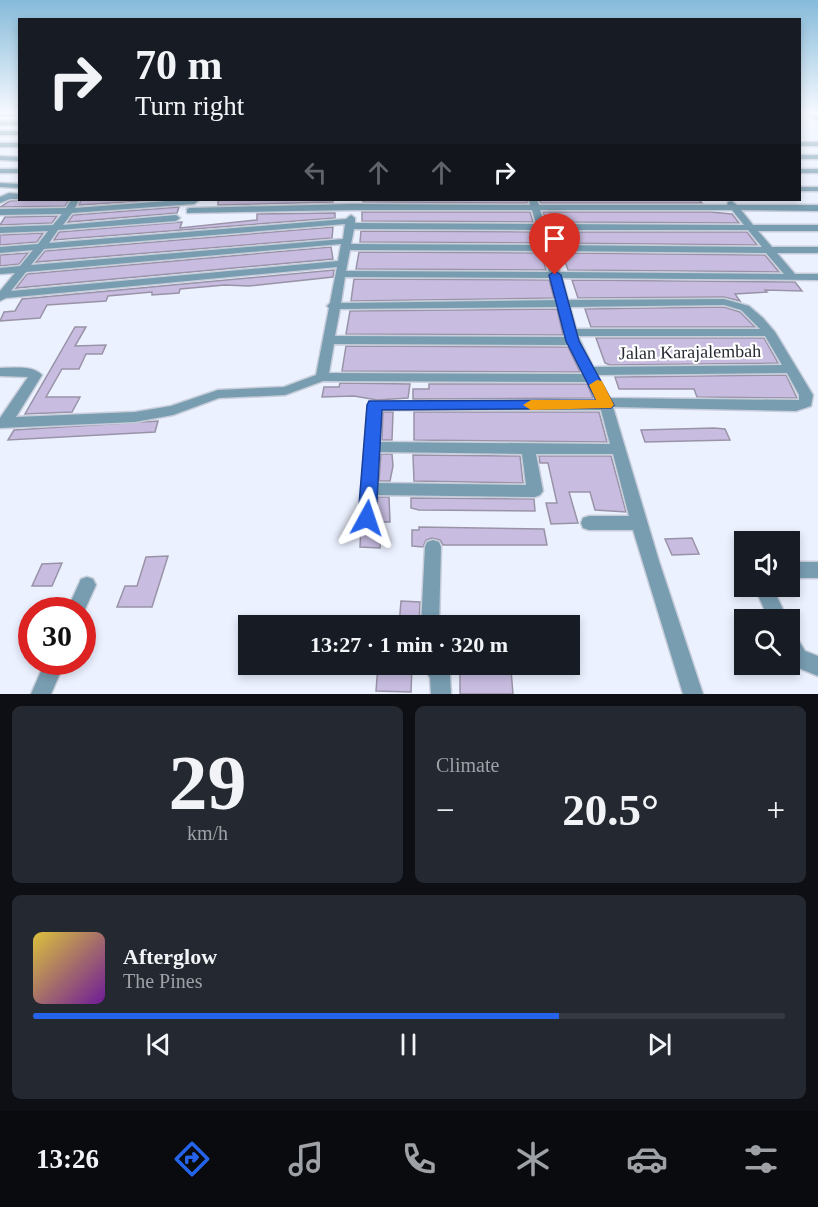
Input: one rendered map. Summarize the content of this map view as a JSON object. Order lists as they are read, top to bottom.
{
  "streets": {
    "street": ["Jalan Karajalembah"]
  },
  "page": {
    "turn": ["70 m", "Turn right"],
    "limit": "30",
    "trip": "13:27 · 1 min · 320 m",
    "tile": [
      ["29", "km/h"],
      "Climate"
    ],
    "heat": ["−", "20.5°", "+"],
    "song": ["Afterglow", "The Pines"],
    "tabs": "13:26"
  }
}
